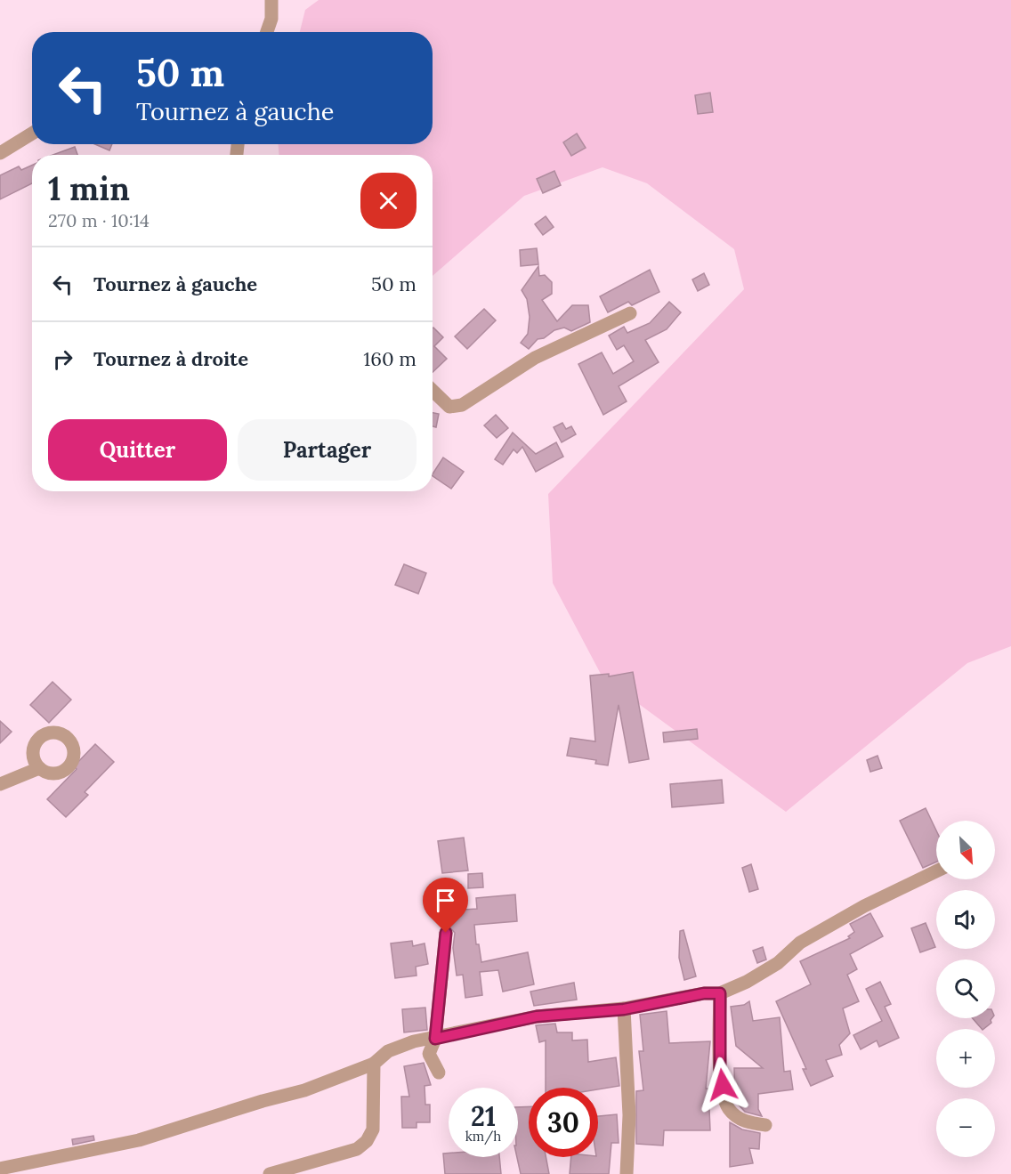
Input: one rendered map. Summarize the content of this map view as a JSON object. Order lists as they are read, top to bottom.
{
  "north": "bottom right",
  "page": {
    "turn": ["50 m", "Tournez à gauche"],
    "heading": ["1 min", "270 m · 10:14"],
    "list": [
      {
        "name": "Tournez à gauche",
        "value": "50 m"
      },
      {
        "name": "Tournez à droite",
        "value": "160 m"
      }
    ],
    "buttons": ["Quitter", "Partager"],
    "map_buttons": ["+", "−"],
    "speed": "21 km/h",
    "limit": "30"
  }
}
